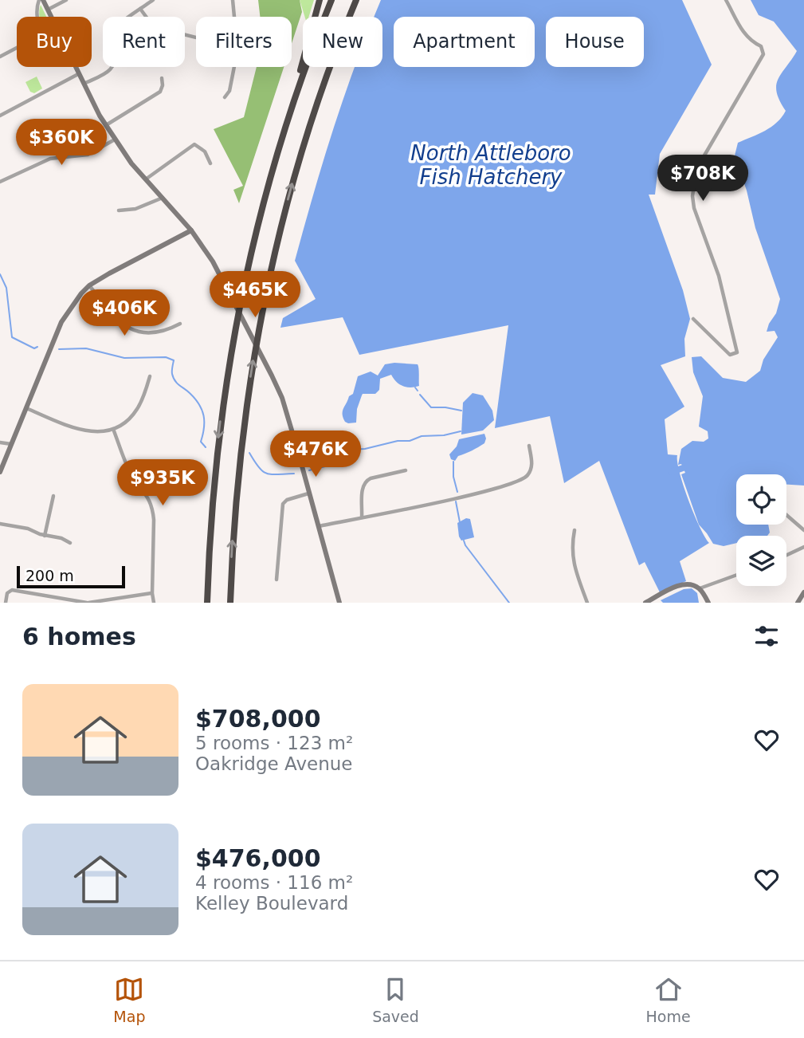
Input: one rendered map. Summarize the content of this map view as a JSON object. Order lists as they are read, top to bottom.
{
  "water": ["North Attleboro Fish Hatchery"],
  "scale_bar": "200 m",
  "page": {
    "chip": [
      "Buy",
      "Rent",
      "Filters",
      "New",
      "Apartment",
      "House"
    ],
    "price": [
      "$360K",
      "$708K",
      "$465K",
      "$406K",
      "$476K",
      "$935K"
    ],
    "scale": "200 m",
    "heading": "6 homes",
    "list": [
      {
        "name": "$708,000",
        "note": "5 rooms · 123 m² · Oakridge Avenue"
      },
      {
        "name": "$476,000",
        "note": "4 rooms · 116 m² · Kelley Boulevard"
      }
    ],
    "tabs": ["Map", "Saved", "Home"]
  }
}
